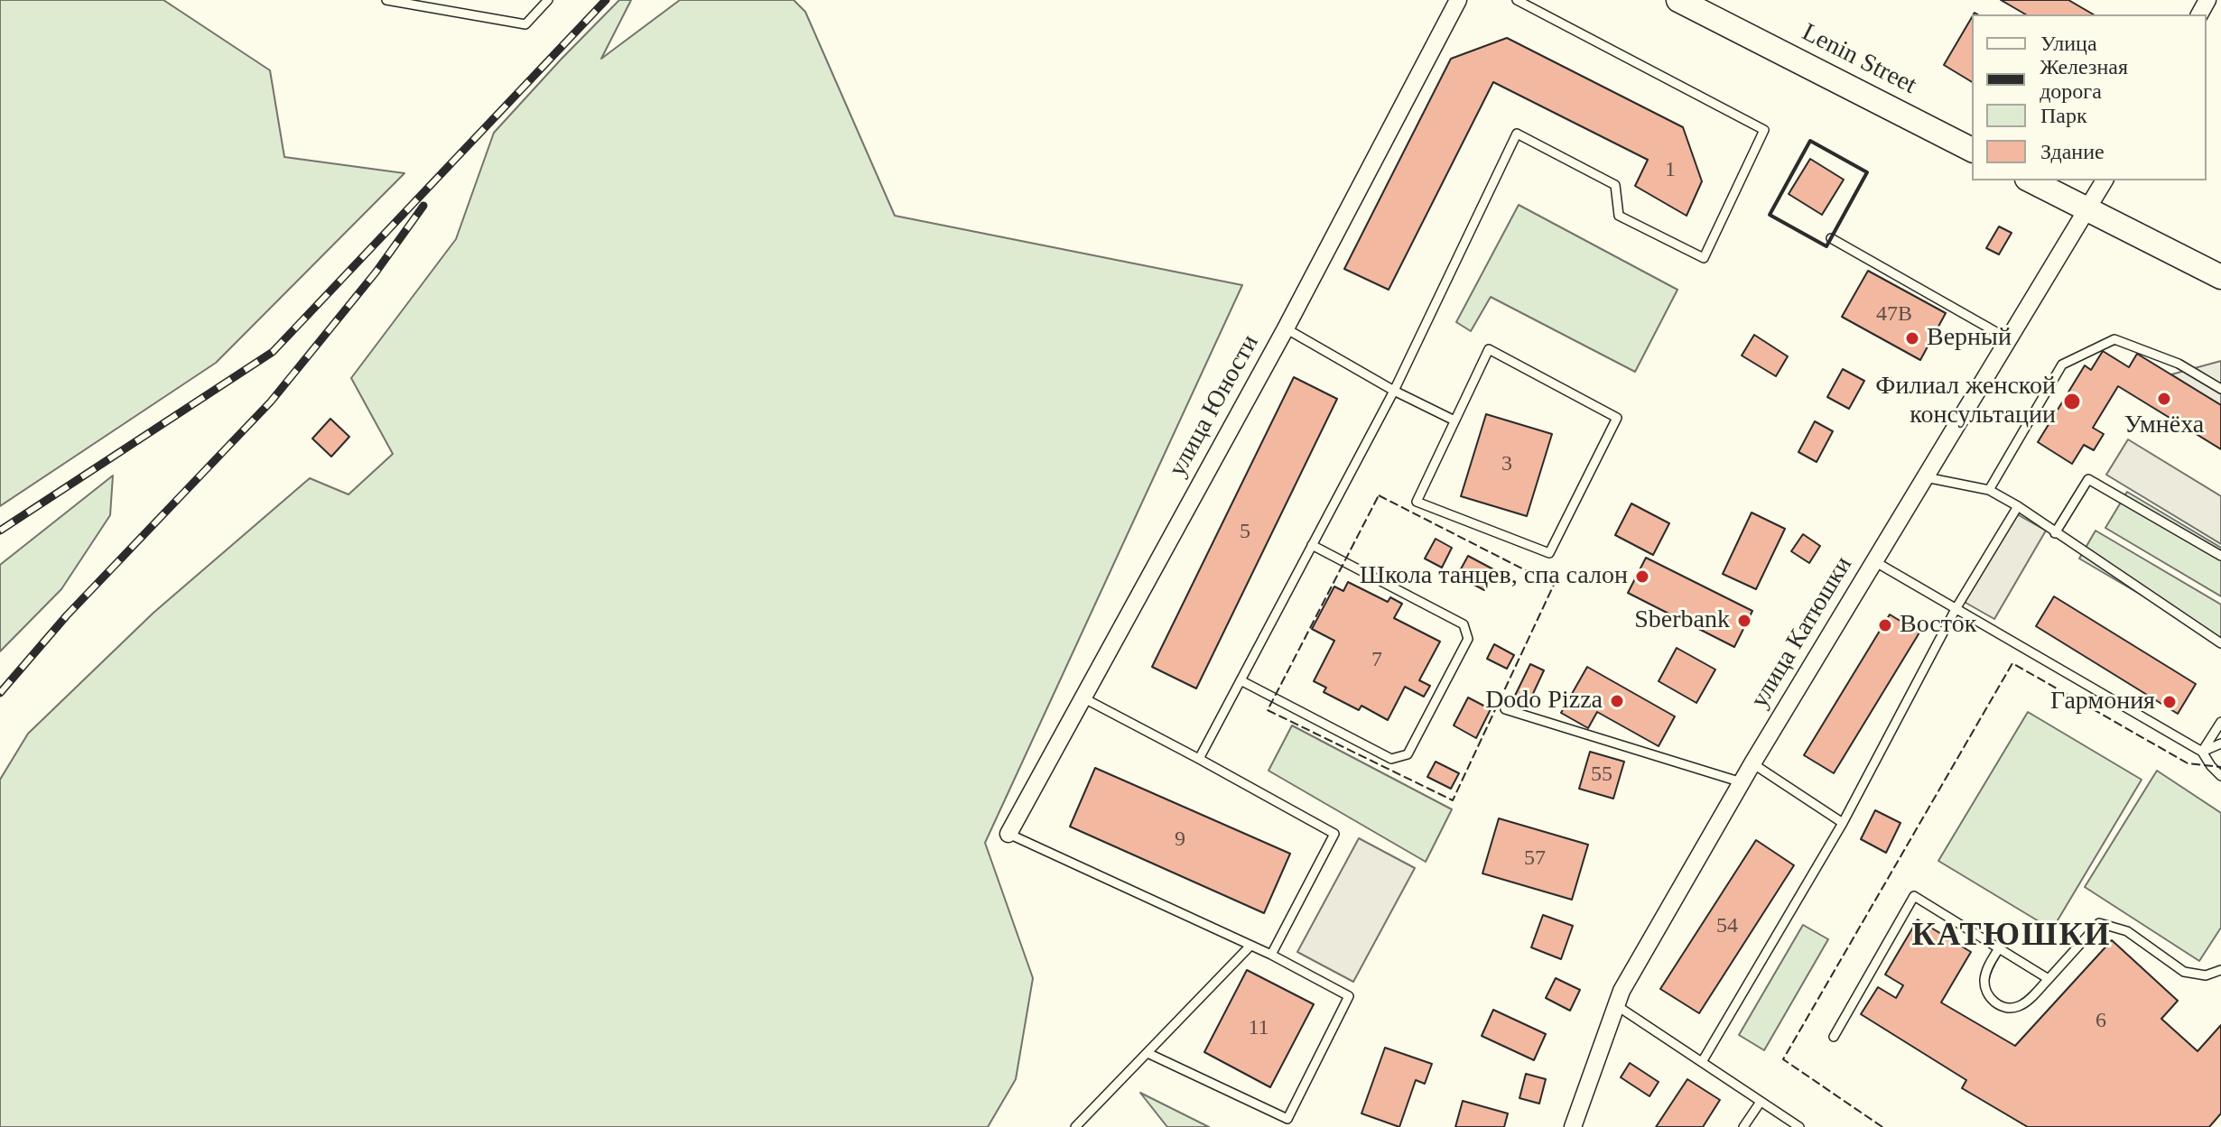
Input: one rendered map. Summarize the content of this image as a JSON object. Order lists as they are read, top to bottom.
{
  "streets": {
    "main road": ["Lenin Street"],
    "street": ["улица Юности", "улица Катюшки"]
  },
  "districts": ["КАТЮШКИ"],
  "places": [
    "Верный",
    "Умнёха",
    "Филиал женской консультации",
    "Школа танцев, спа салон",
    "Sberbank",
    "Восток",
    "Dodo Pizza",
    "Гармония"
  ],
  "house_numbers": [
    "1",
    "47В",
    "3",
    "5",
    "7",
    "55",
    "9",
    "57",
    "54",
    "6",
    "11"
  ],
  "legend": [
    "Улица",
    "Железная дорога",
    "Парк",
    "Здание"
  ]
}
